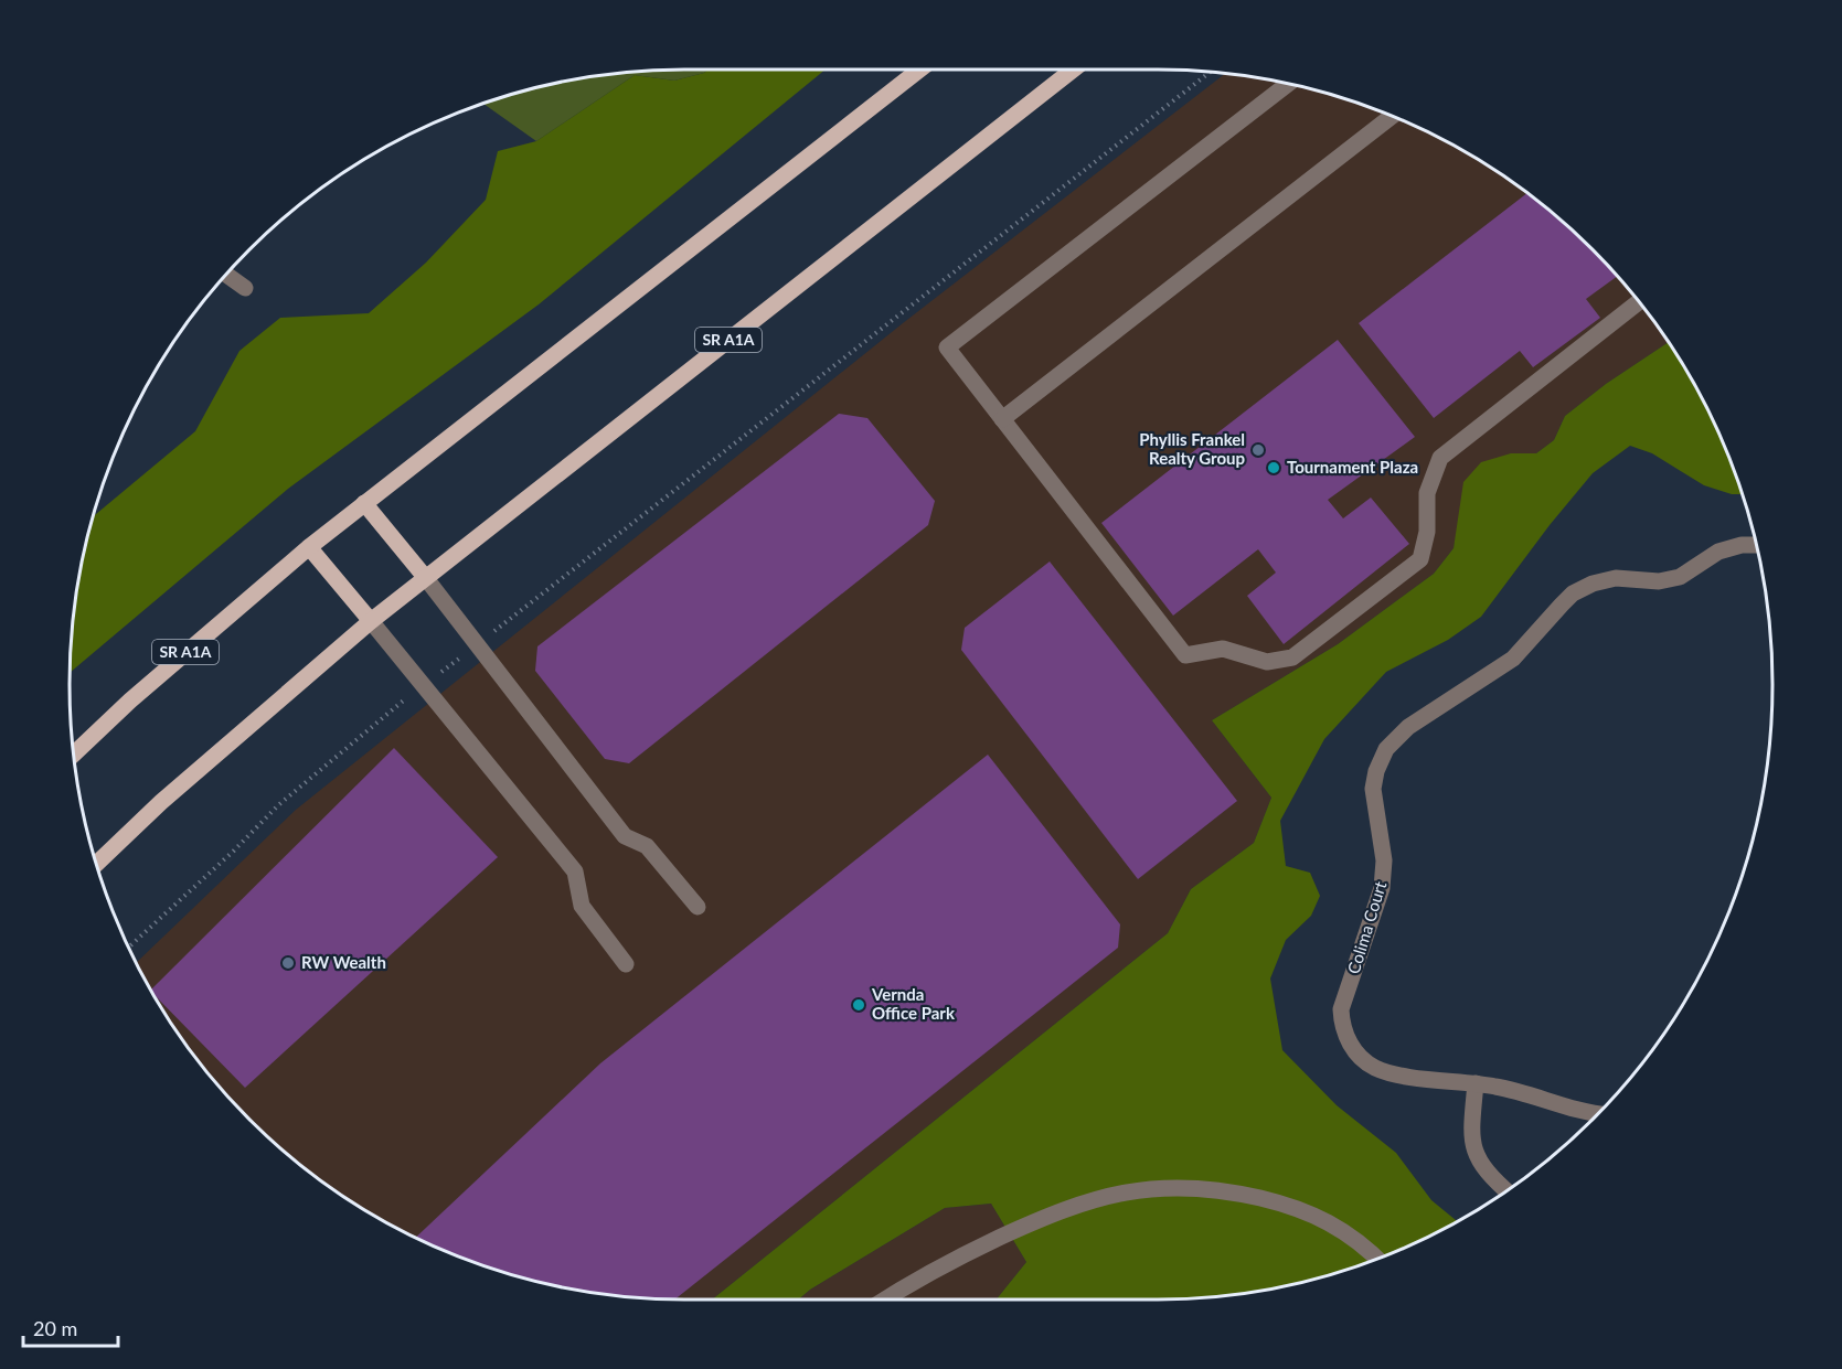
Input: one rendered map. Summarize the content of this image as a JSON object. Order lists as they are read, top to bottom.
{
  "streets": {
    "main road": ["SR A1A"],
    "street": ["Colima Court"]
  },
  "places": [
    "Phyllis Frankel Realty Group",
    "Tournament Plaza",
    "RW Wealth",
    "Vernda Office Park"
  ],
  "scale_bar": "20 m"
}
